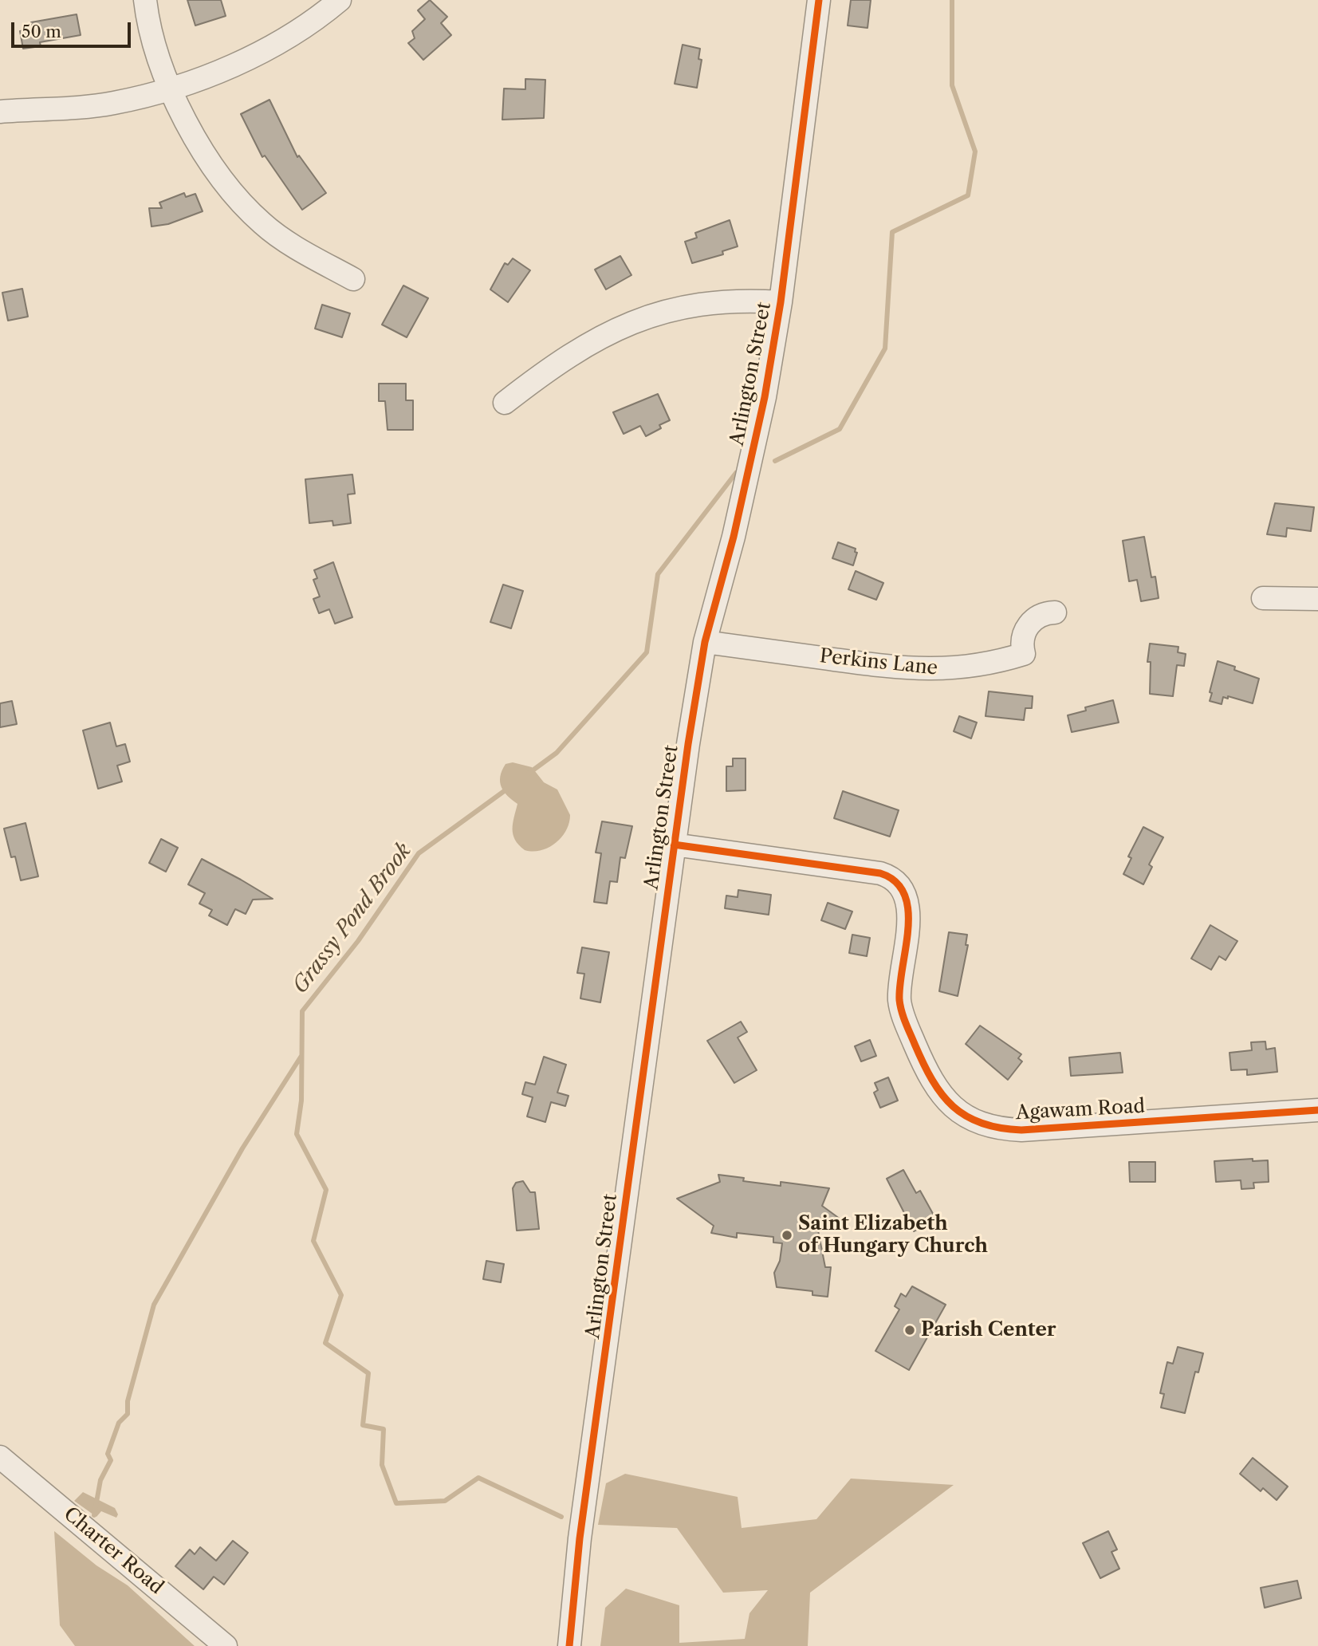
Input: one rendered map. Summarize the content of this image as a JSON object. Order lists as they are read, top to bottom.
{
  "streets": {
    "street": [
      "Arlington Street",
      "Perkins Lane",
      "Agawam Road",
      "Charter Road"
    ]
  },
  "crossings": [
    ["Arlington Street", "Perkins Lane"],
    ["Arlington Street", "Agawam Road"]
  ],
  "water": ["Grassy Pond Brook"],
  "places": ["Saint Elizabeth of Hungary Church", "Parish Center"],
  "scale_bar": "50 m"
}
